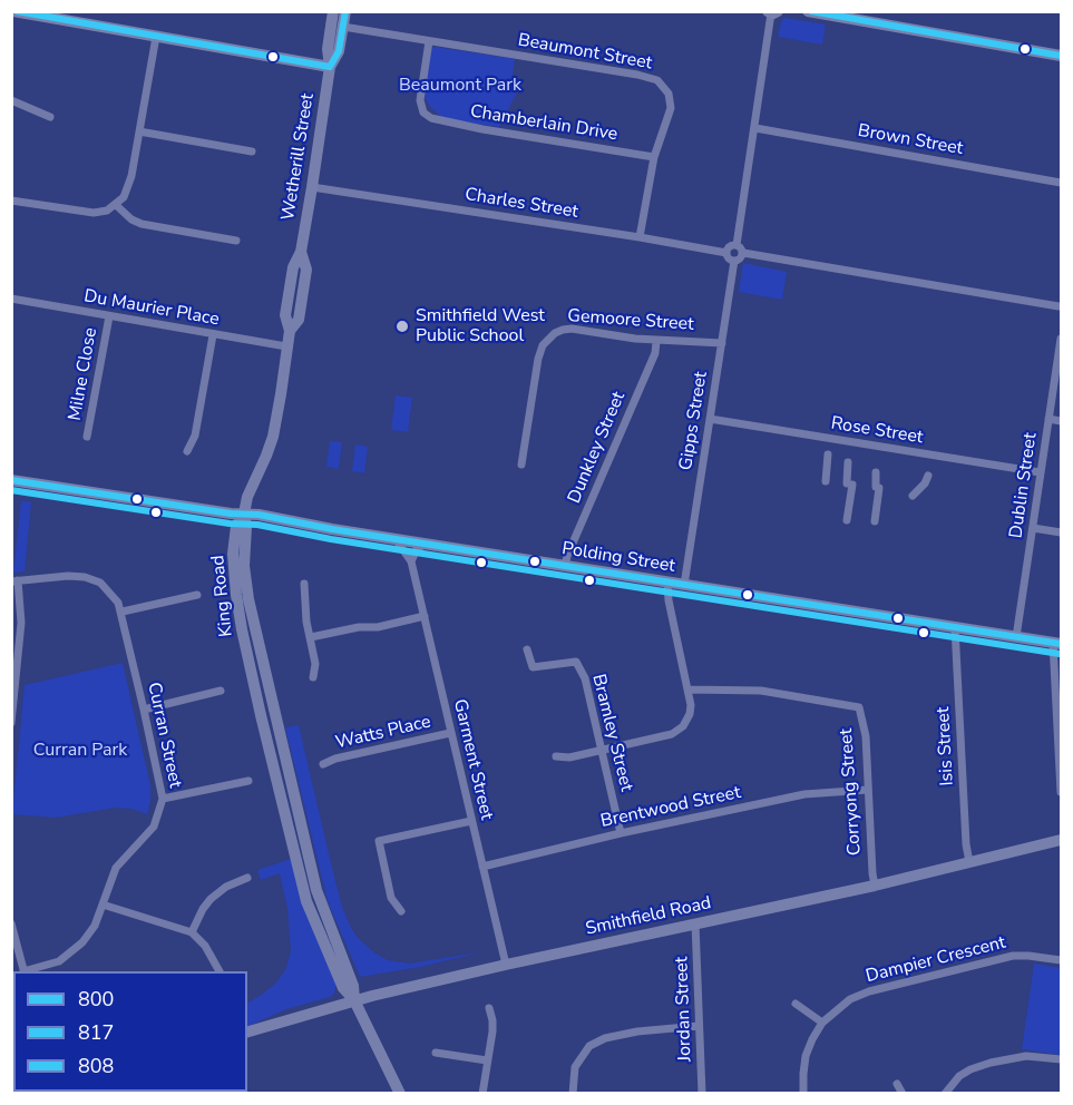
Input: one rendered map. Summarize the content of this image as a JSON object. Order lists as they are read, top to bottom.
{
  "streets": {
    "main road": [
      "Wetherill Street",
      "Polding Street",
      "King Road",
      "Smithfield Road"
    ],
    "street": [
      "Beaumont Street",
      "Chamberlain Drive",
      "Brown Street",
      "Charles Street",
      "Du Maurier Place",
      "Gemoore Street",
      "Milne Close",
      "Gipps Street",
      "Rose Street",
      "Dunkley Street",
      "Dublin Street",
      "Watts Place",
      "Bramley Street",
      "Curran Street",
      "Isis Street",
      "Garment Street",
      "Corryong Street",
      "Brentwood Street",
      "Dampier Crescent",
      "Jordan Street"
    ]
  },
  "crossings": [
    ["Beaumont Street", "Chamberlain Drive"],
    ["Beaumont Street", "Wetherill Street"],
    ["Beaumont Street", "Charles Street"],
    ["Wetherill Street", "Charles Street"],
    ["Wetherill Street", "Du Maurier Place"],
    ["Wetherill Street", "Polding Street"],
    ["Wetherill Street", "King Road"],
    ["Charles Street", "Gipps Street"],
    ["Du Maurier Place", "Milne Close"],
    ["Gemoore Street", "Gipps Street"],
    ["Gemoore Street", "Dunkley Street"],
    ["Gipps Street", "Rose Street"],
    ["Gipps Street", "Polding Street"],
    ["Rose Street", "Dublin Street"],
    ["Dunkley Street", "Polding Street"],
    ["Dublin Street", "Polding Street"],
    ["Polding Street", "King Road"],
    ["Polding Street", "Isis Street"],
    ["Polding Street", "Garment Street"],
    ["King Road", "Smithfield Road"],
    ["Watts Place", "Garment Street"],
    ["Bramley Street", "Brentwood Street"],
    ["Isis Street", "Smithfield Road"],
    ["Garment Street", "Brentwood Street"],
    ["Garment Street", "Smithfield Road"],
    ["Corryong Street", "Brentwood Street"],
    ["Corryong Street", "Smithfield Road"],
    ["Smithfield Road", "Jordan Street"]
  ],
  "parks": ["Beaumont Park", "Curran Park"],
  "places": ["Smithfield West Public School"],
  "lines": ["transit line 808", "transit line 800", "transit line 817"],
  "legend": ["800", "817", "808"]
}
